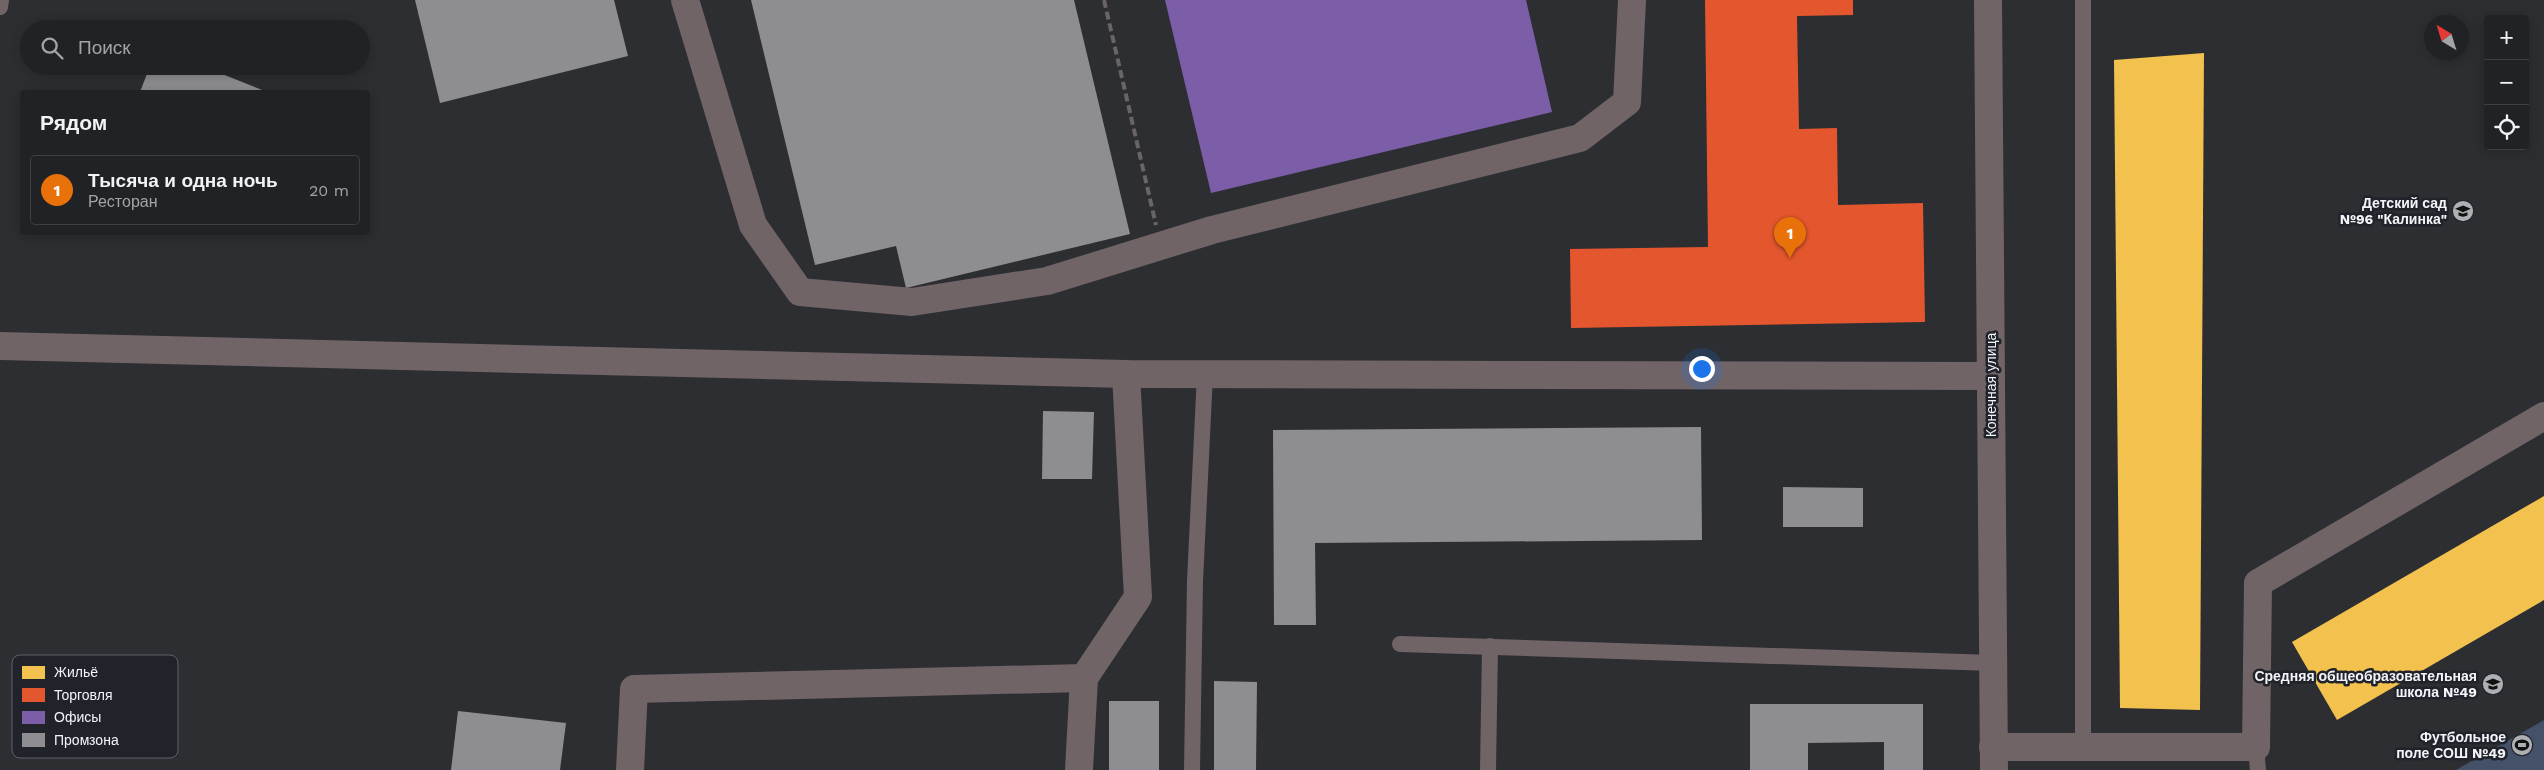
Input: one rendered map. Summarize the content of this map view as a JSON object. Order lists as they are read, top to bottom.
{
  "streets": {
    "street": ["Конечная улица"]
  },
  "places": {
    "school or university": ["Детский сад №96 \"Калинка\"", "Средняя общеобразовательная школа №49"],
    "sports": ["Футбольное поле СОШ №49"]
  },
  "legend": [
    "Жильё",
    "Торговля",
    "Офисы",
    "Промзона"
  ],
  "north": "top left",
  "page": {
    "map_buttons": ["+", "−"],
    "search": "Поиск",
    "heading": "Рядом",
    "list": [
      {
        "mark": "1",
        "name": "Тысяча и одна ночь",
        "note": "Ресторан",
        "value": "20 m"
      }
    ],
    "pins": "1"
  }
}
